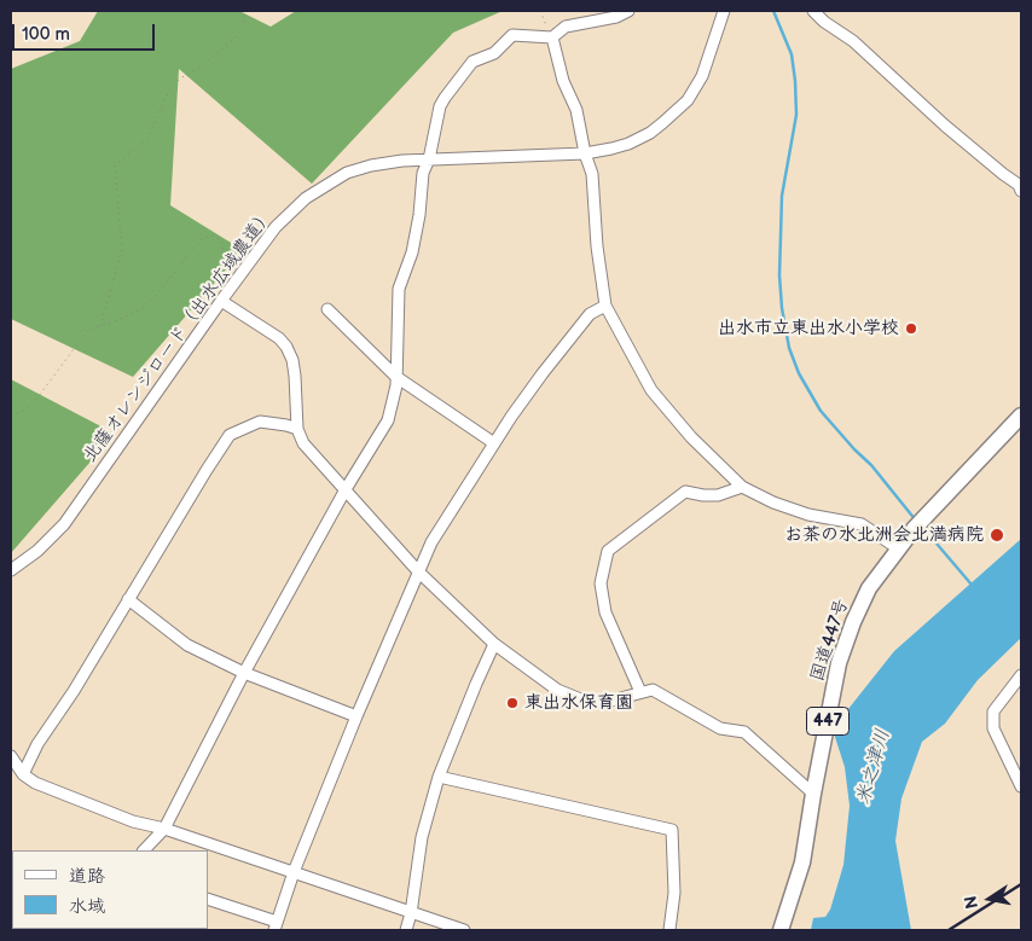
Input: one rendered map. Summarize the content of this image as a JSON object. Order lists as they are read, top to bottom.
{
  "streets": {
    "highway": ["国道447号", "447"],
    "street": ["北薩オレンジロード（出水広域農道）"]
  },
  "water": ["米之津川"],
  "places": ["出水市立東出水小学校", "お茶の水北洲会北満病院", "東出水保育園"],
  "legend": ["道路", "水域"],
  "scale_bar": "100 m",
  "north": "left"
}
